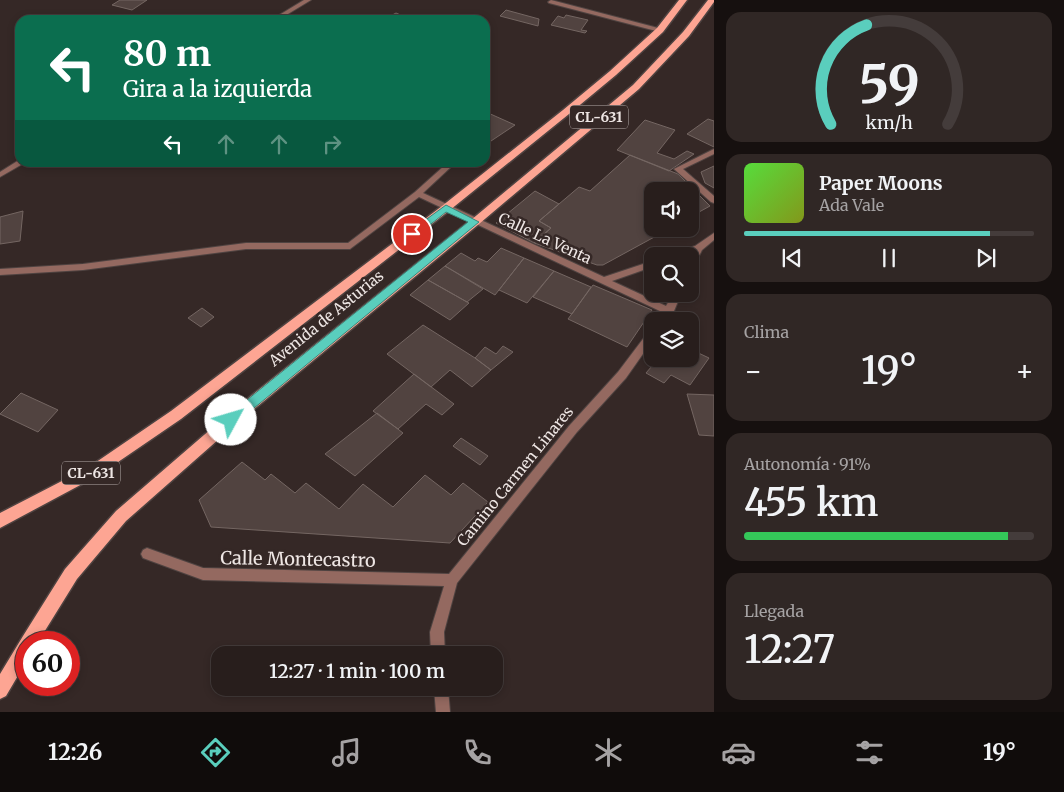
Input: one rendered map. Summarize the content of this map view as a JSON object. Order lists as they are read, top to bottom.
{
  "streets": {
    "main road": ["CL-631", "Avenida de Asturias"],
    "street": ["Calle La Venta", "Camino Carmen Linares", "Calle Montecastro"]
  },
  "crossings": [
    ["Calle La Venta", "Avenida de Asturias"],
    ["Camino Carmen Linares", "Calle Montecastro"]
  ],
  "page": {
    "turn": ["80 m", "Gira a la izquierda"],
    "song": ["Paper Moons", "Ada Vale"],
    "tile": [
      "Clima",
      ["Autonomía · 91%", "455 km"],
      ["Llegada", "12:27"]
    ],
    "heat": ["−", "19°", "+"],
    "limit": "60",
    "trip": "12:27 · 1 min · 100 m",
    "tabs": ["12:26", "19°"],
    "gauge": ["59", "km/h"]
  }
}
